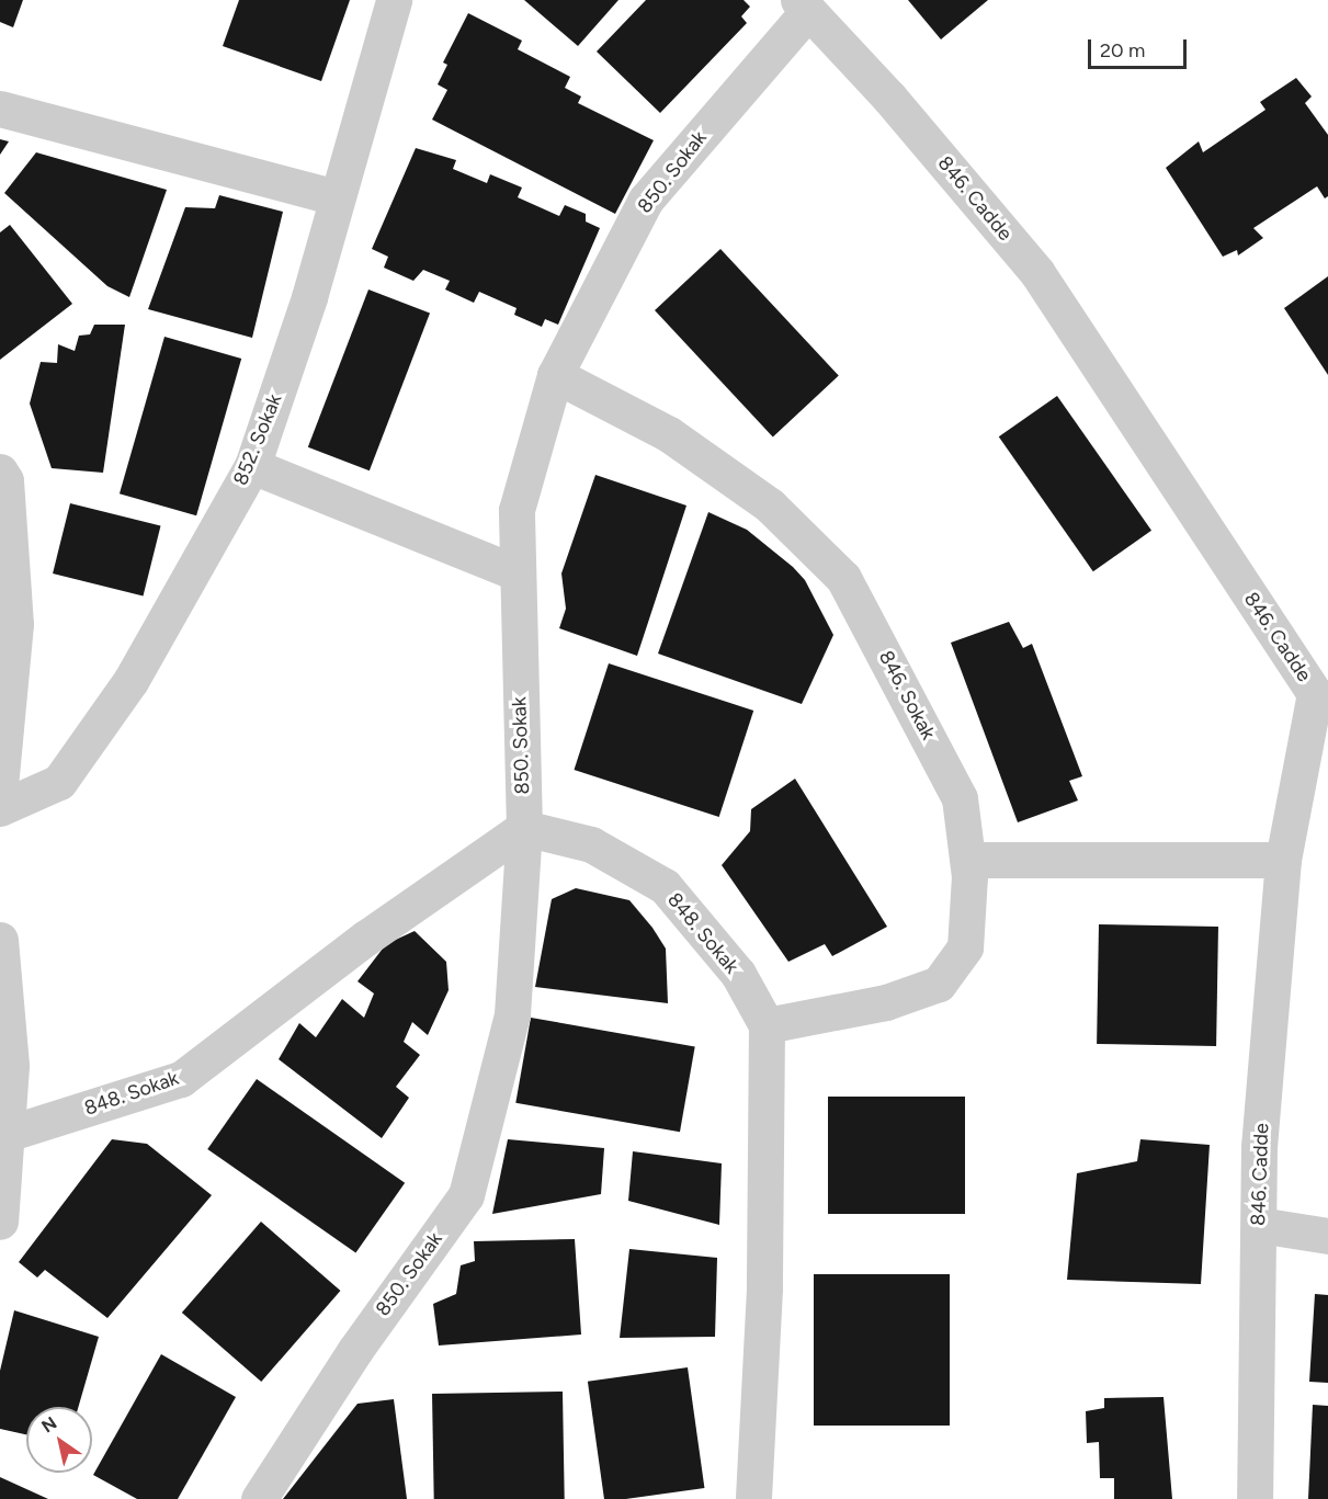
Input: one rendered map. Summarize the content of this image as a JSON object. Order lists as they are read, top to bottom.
{
  "streets": {
    "street": [
      "850. Sokak",
      "846. Cadde",
      "852. Sokak",
      "846. Sokak",
      "848. Sokak"
    ]
  },
  "crossings": [
    ["850. Sokak", "846. Cadde"],
    ["850. Sokak", "846. Sokak"],
    ["850. Sokak", "848. Sokak"],
    ["846. Sokak", "848. Sokak"]
  ],
  "scale_bar": "20 m",
  "north": "top left"
}
